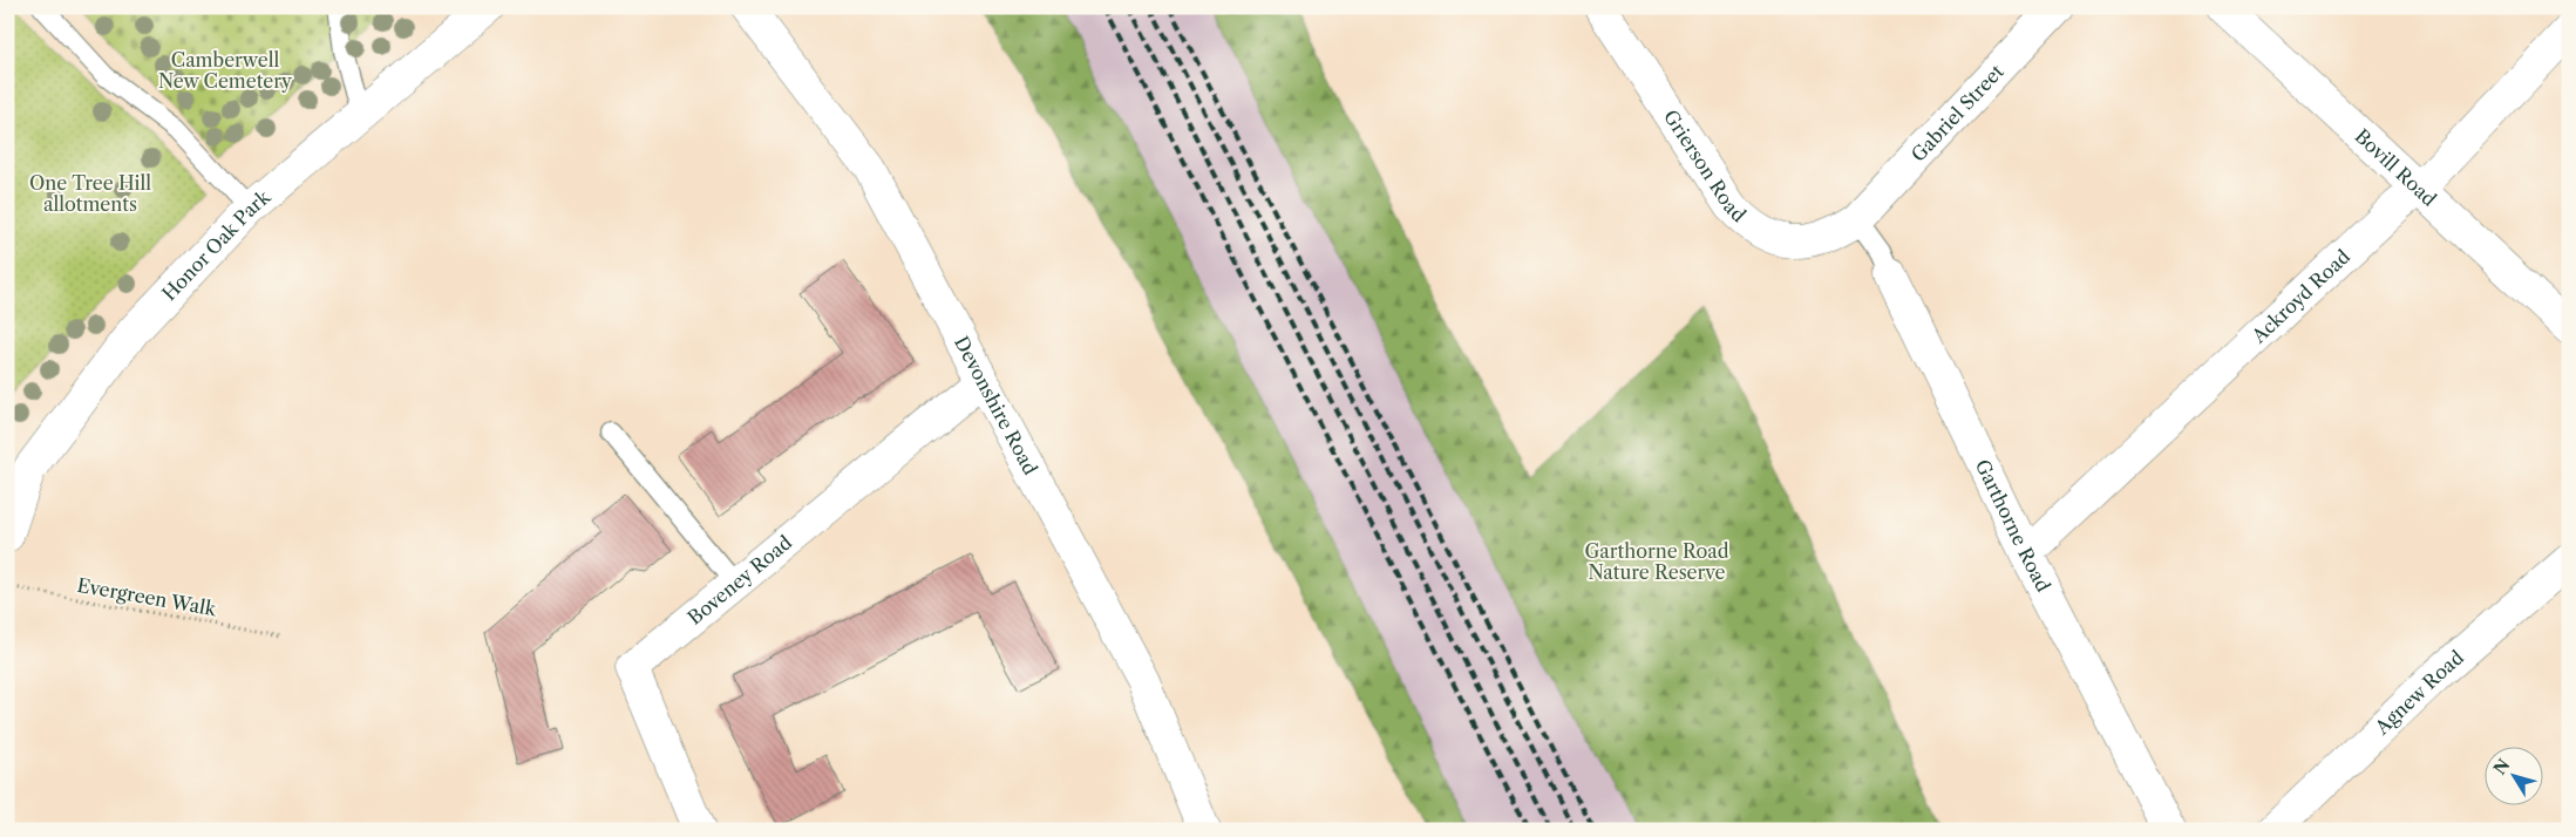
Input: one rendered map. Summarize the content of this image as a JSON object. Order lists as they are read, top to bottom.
{
  "streets": {
    "street": [
      "Gabriel Street",
      "Grierson Road",
      "Bovill Road",
      "Honor Oak Park",
      "Ackroyd Road",
      "Devonshire Road",
      "Garthorne Road",
      "Boveney Road",
      "Agnew Road"
    ],
    "path": ["Evergreen Walk"]
  },
  "crossings": [
    ["Gabriel Street", "Grierson Road"],
    ["Gabriel Street", "Garthorne Road"],
    ["Grierson Road", "Garthorne Road"],
    ["Bovill Road", "Ackroyd Road"],
    ["Ackroyd Road", "Garthorne Road"],
    ["Devonshire Road", "Boveney Road"]
  ],
  "parks": ["Camberwell New Cemetery", "One Tree Hill allotments", "Garthorne Road Nature Reserve"],
  "north": "top left"
}
